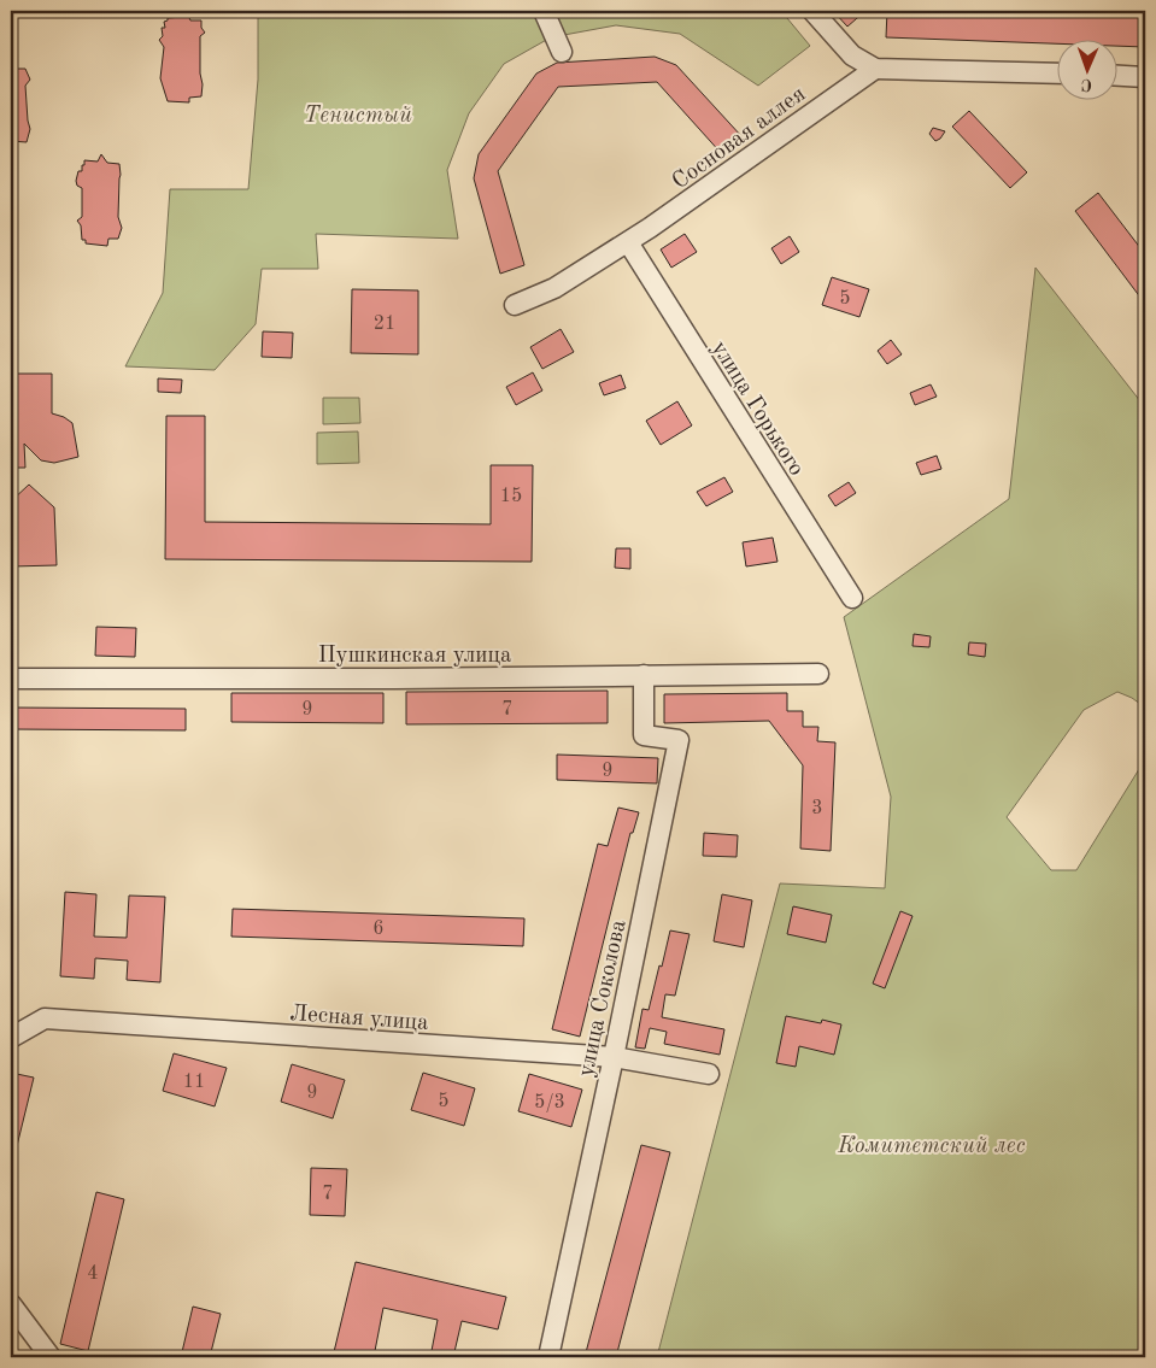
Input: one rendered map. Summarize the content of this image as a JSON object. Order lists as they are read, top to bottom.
{
  "streets": {
    "street": [
      "Сосновая аллея",
      "улица Горького",
      "Пушкинская улица",
      "улица Соколова",
      "Лесная улица"
    ]
  },
  "crossings": [
    ["Сосновая аллея", "улица Горького"],
    ["Пушкинская улица", "улица Соколова"],
    ["улица Соколова", "Лесная улица"]
  ],
  "parks": ["Тенистый", "Комитетский лес"],
  "house_numbers": [
    "5",
    "21",
    "15",
    "9",
    "7",
    "9",
    "3",
    "6",
    "11",
    "9",
    "5",
    "5/3",
    "7",
    "4"
  ],
  "north": "bottom"
}
